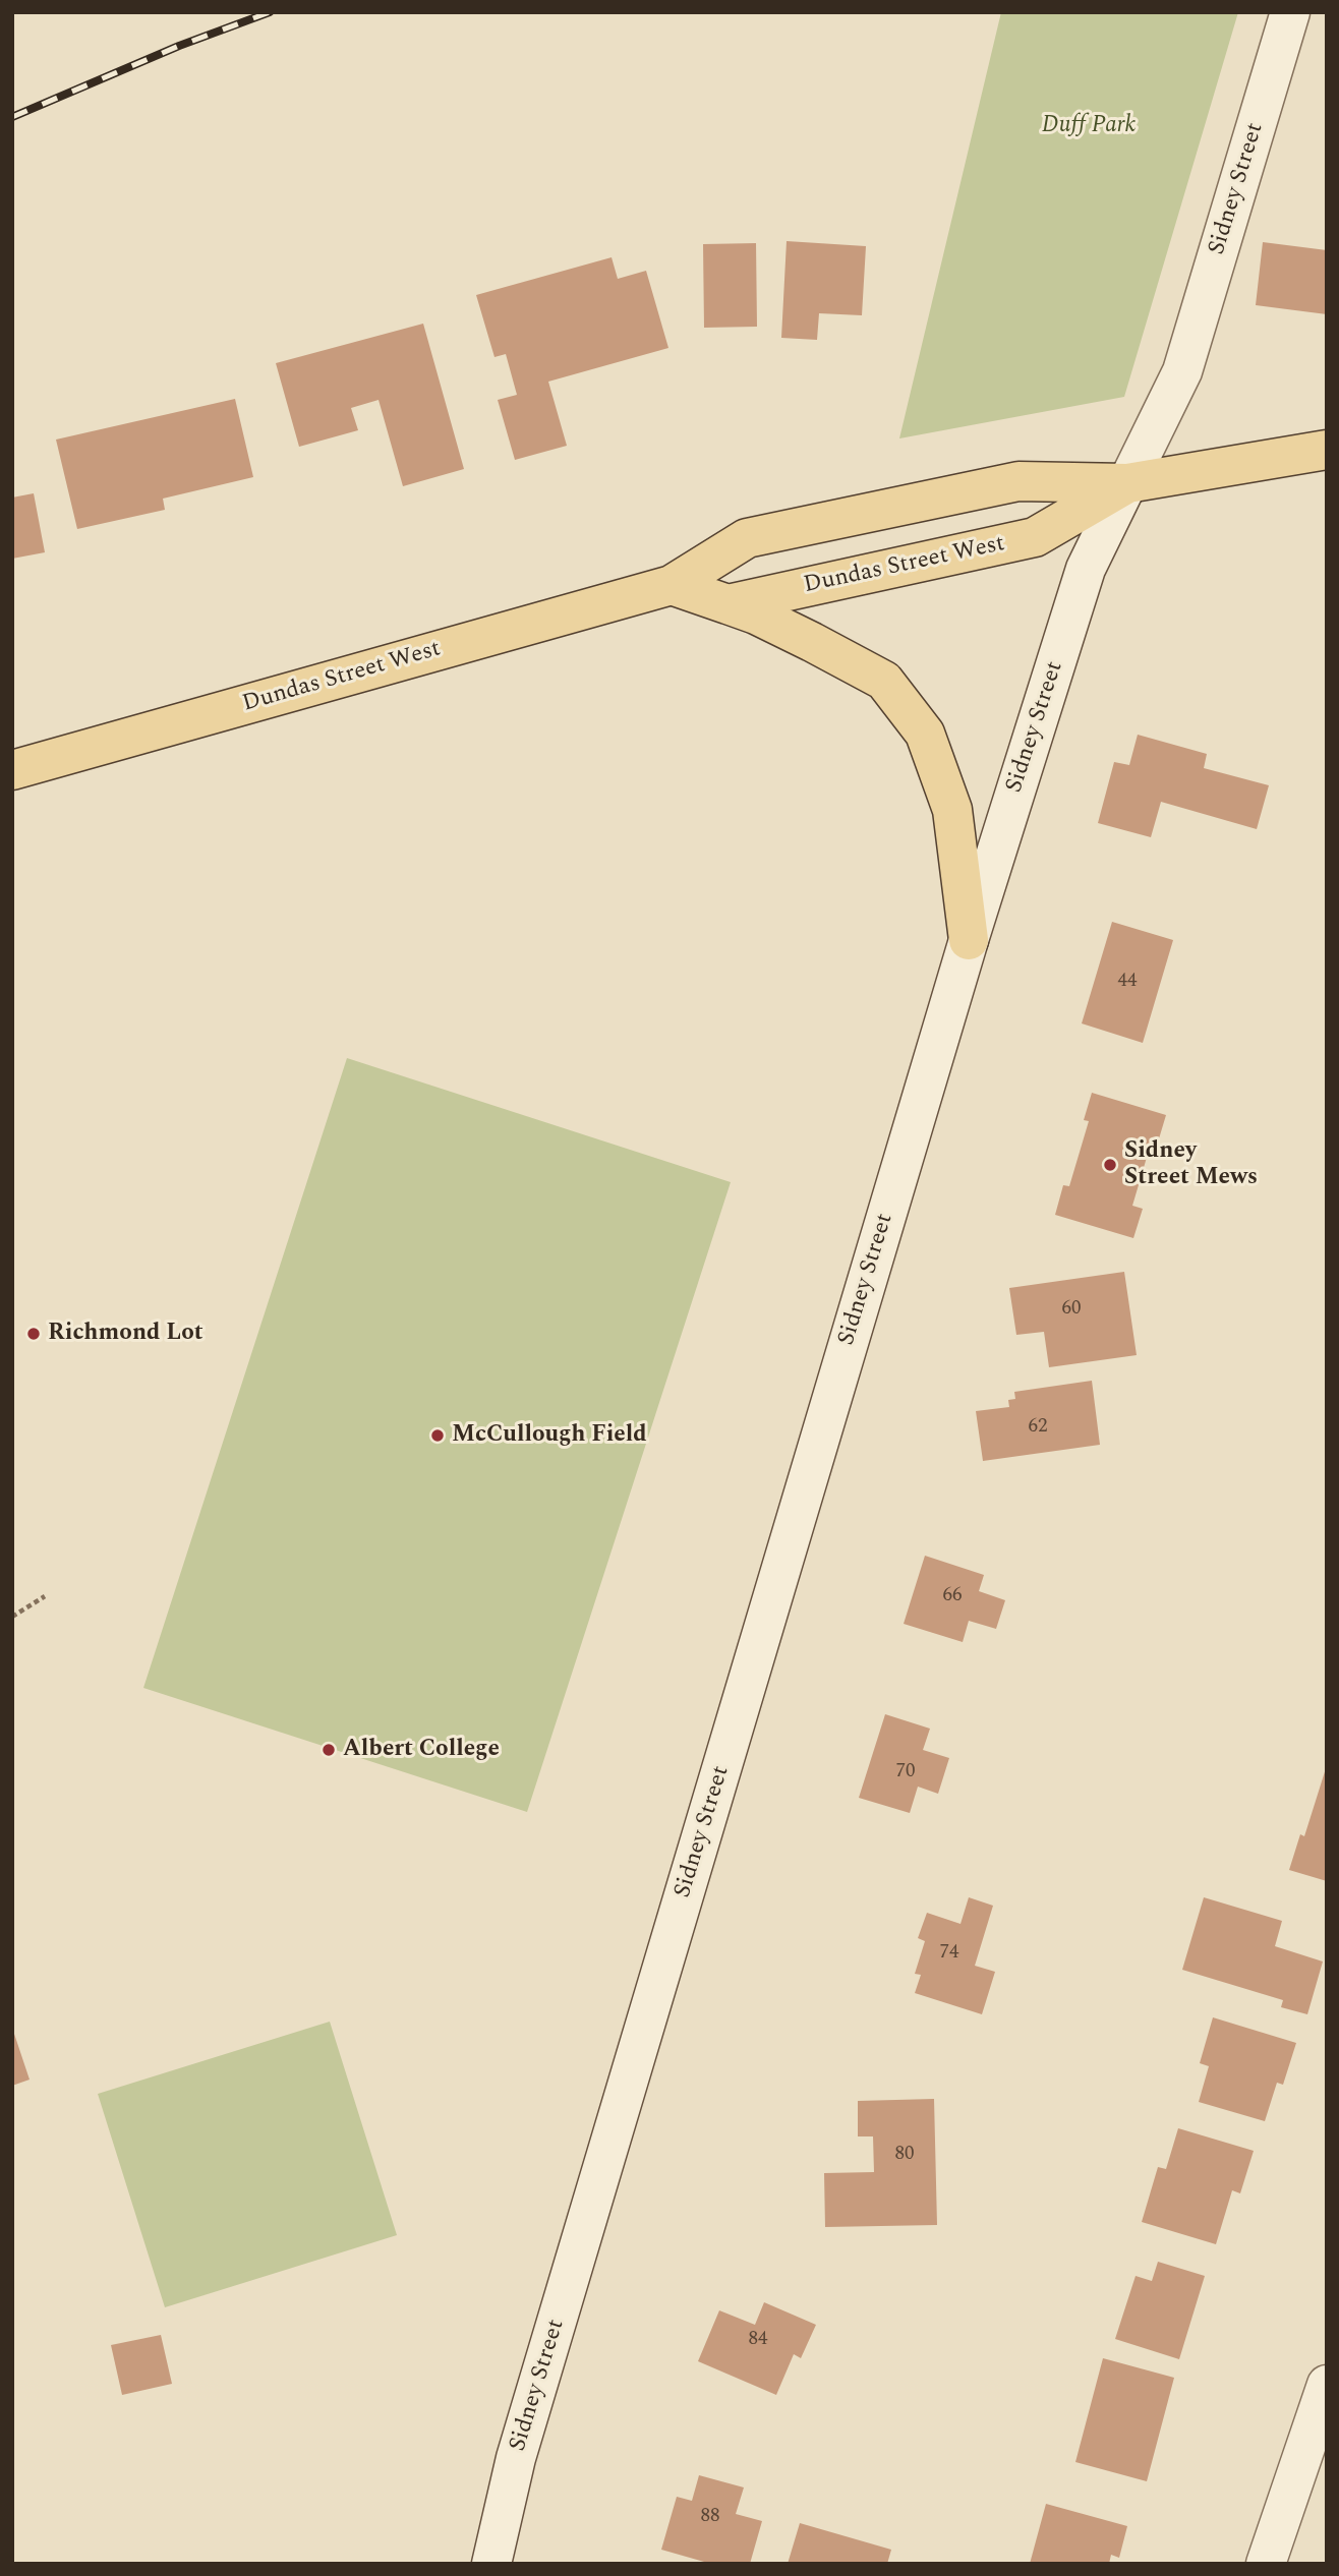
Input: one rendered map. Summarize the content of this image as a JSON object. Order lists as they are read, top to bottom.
{
  "streets": {
    "main road": ["Sidney Street", "Dundas Street West"]
  },
  "crossings": [
    ["Sidney Street", "Dundas Street West"]
  ],
  "parks": ["Duff Park"],
  "places": [
    "Sidney Street Mews",
    "Richmond Lot",
    "McCullough Field",
    "Albert College"
  ],
  "house_numbers": [
    "44",
    "60",
    "62",
    "66",
    "70",
    "74",
    "80",
    "84",
    "88"
  ]
}
